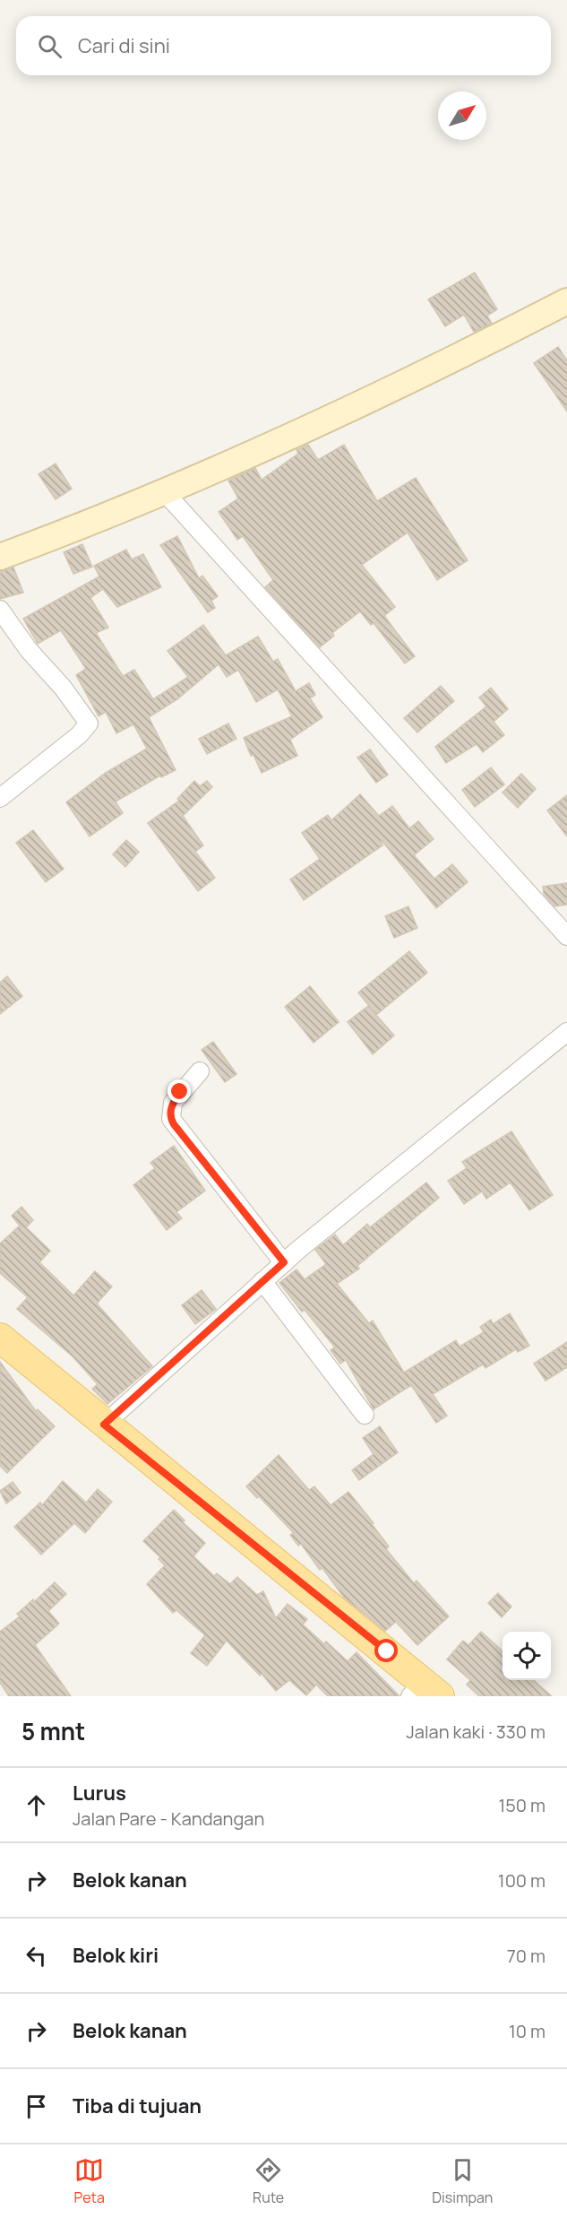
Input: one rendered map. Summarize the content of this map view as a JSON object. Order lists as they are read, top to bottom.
{
  "north": "top right",
  "page": {
    "search": "Cari di sini",
    "heading": ["5 mnt", "Jalan kaki · 330 m"],
    "list": [
      ["Lurus", "Jalan Pare - Kandangan", "150 m"],
      ["Belok kanan", "100 m"],
      ["Belok kiri", "70 m"],
      ["Belok kanan", "10 m"],
      "Tiba di tujuan"
    ],
    "nav": ["Peta", "Rute", "Disimpan"]
  }
}
